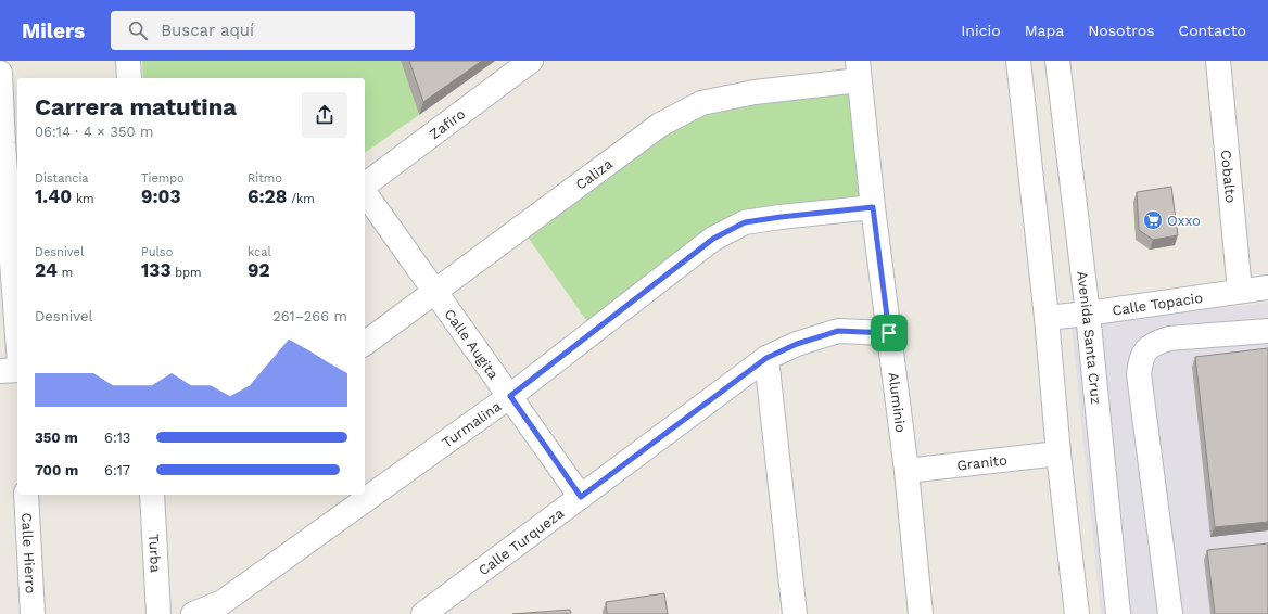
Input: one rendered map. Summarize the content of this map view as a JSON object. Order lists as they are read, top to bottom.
{
  "streets": {
    "street": [
      "Zafiro",
      "Caliza",
      "Cobalto",
      "Calle Topacio",
      "Avenida Santa Cruz",
      "Calle Augita",
      "Aluminio",
      "Turmalina",
      "Granito",
      "Calle Turqueza",
      "Calle Hierro",
      "Turba"
    ]
  },
  "crossings": [
    ["Caliza", "Calle Augita"],
    ["Caliza", "Aluminio"],
    ["Cobalto", "Calle Topacio"],
    ["Calle Topacio", "Avenida Santa Cruz"],
    ["Calle Augita", "Turmalina"],
    ["Calle Augita", "Calle Turqueza"],
    ["Aluminio", "Turmalina"],
    ["Aluminio", "Granito"],
    ["Aluminio", "Calle Turqueza"]
  ],
  "places": {
    "supermarket": ["Oxxo"]
  },
  "page": {
    "header": "Milers",
    "search": "Buscar aquí",
    "nav": [
      "Inicio",
      "Mapa",
      "Nosotros",
      "Contacto"
    ],
    "heading": ["Carrera matutina", "06:14 · 4 × 350 m"],
    "stats": [
      ["Distancia", "1.40 km"],
      ["Tiempo", "9:03"],
      ["Ritmo", "6:28 /km"],
      ["Desnivel", "24 m"],
      ["Pulso", "133 bpm"],
      ["kcal", "92"]
    ],
    "chart": ["Desnivel", "261–266 m"],
    "list": [
      {
        "name": "350 m",
        "note": "6:13"
      },
      {
        "name": "700 m",
        "note": "6:17"
      }
    ]
  }
}
